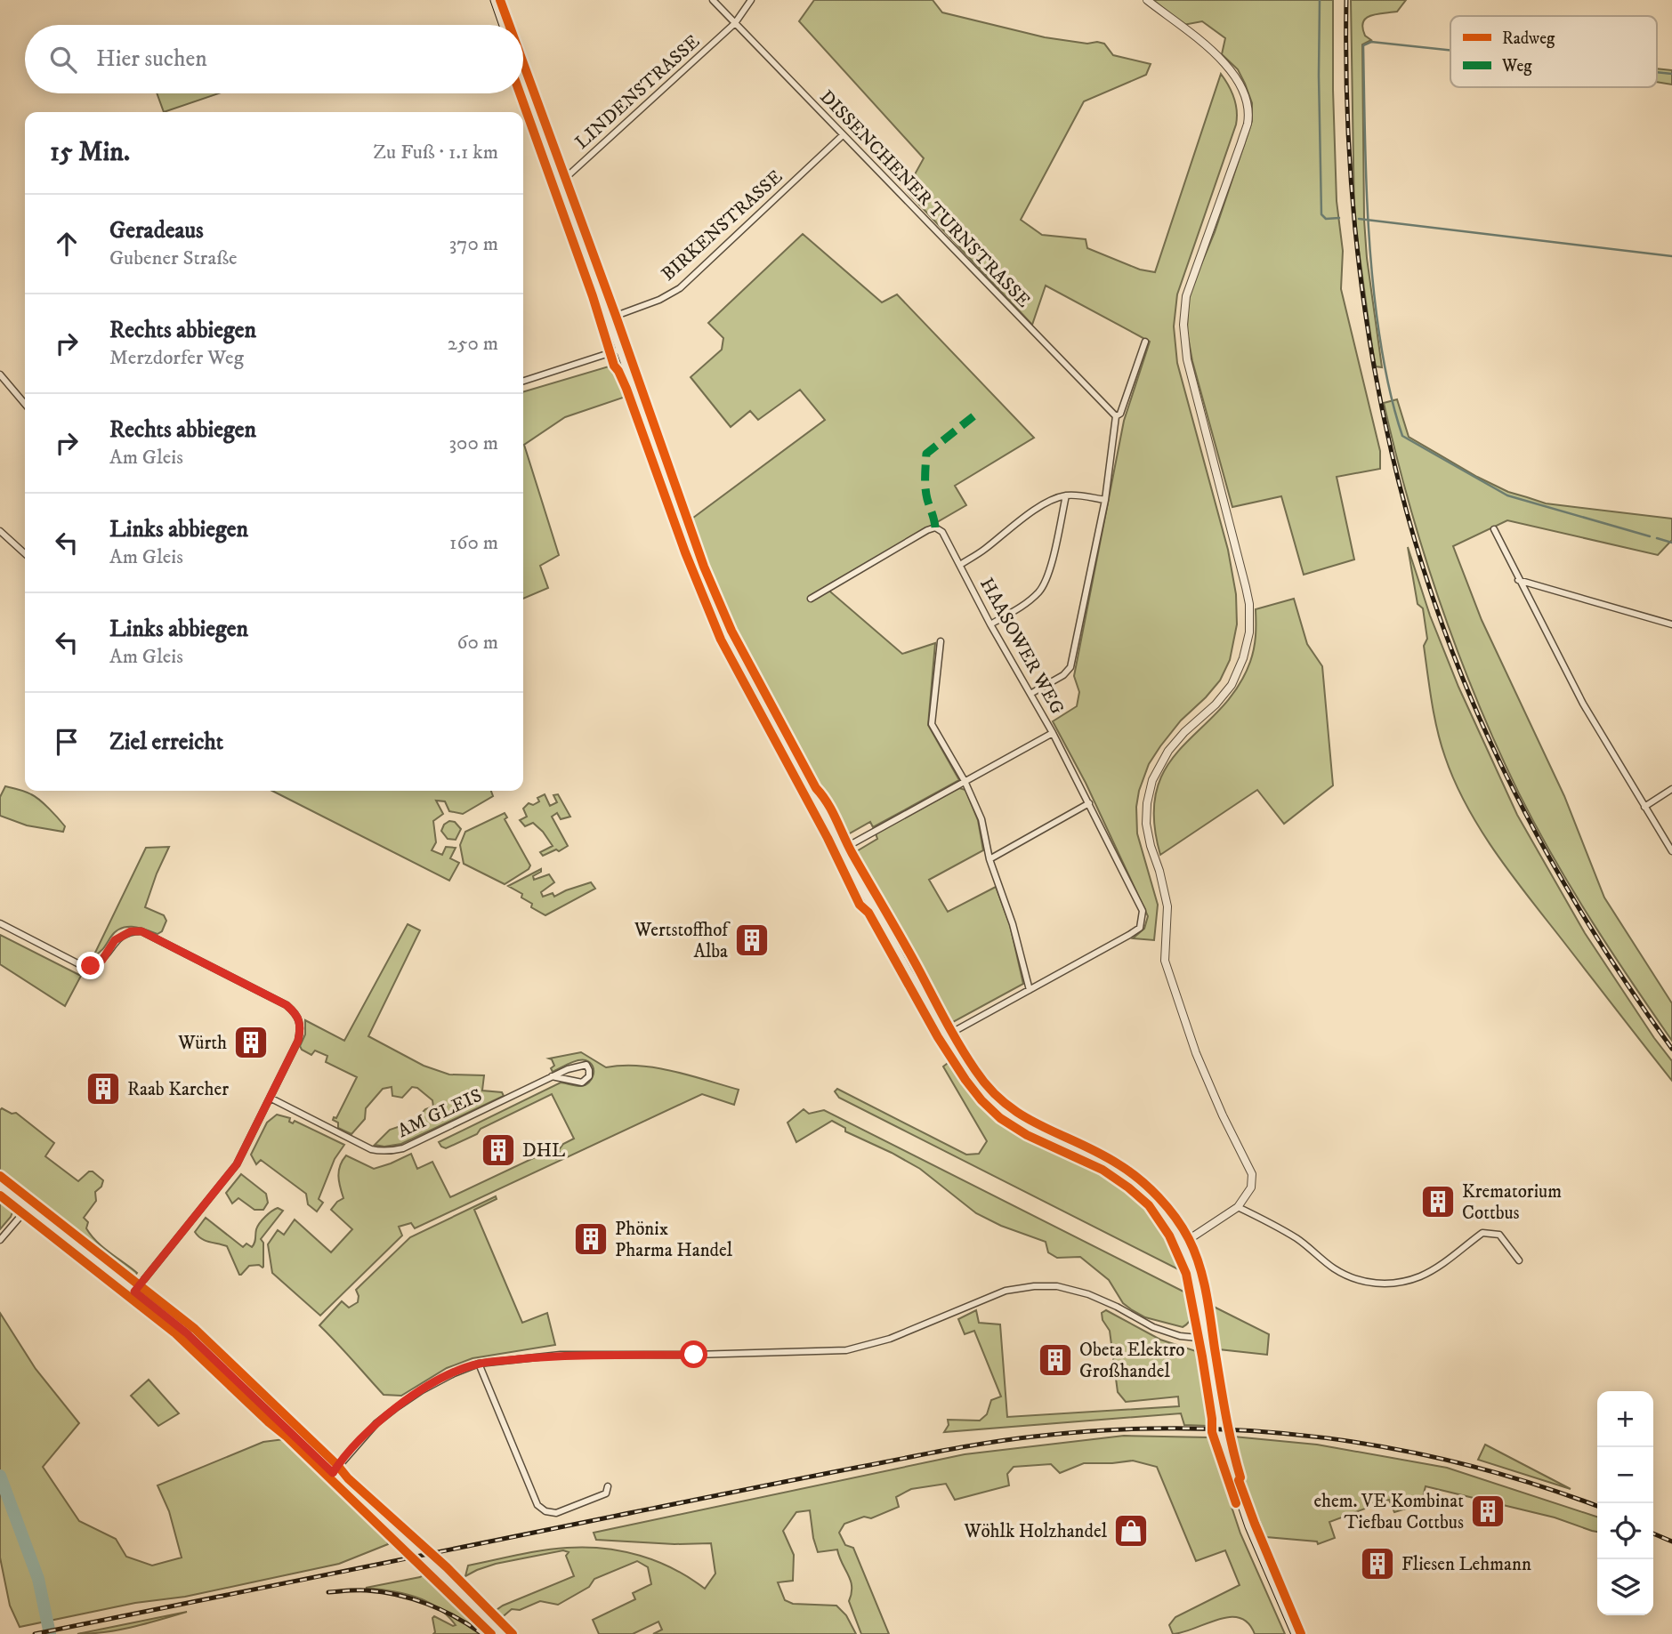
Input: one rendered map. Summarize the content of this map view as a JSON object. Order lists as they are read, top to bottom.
{
  "streets": {
    "street": [
      "LINDENSTRASSE",
      "DISSENCHENER TURNSTRASSE",
      "BIRKENSTRASSE",
      "HAASOWER WEG",
      "AM GLEIS"
    ]
  },
  "crossings": [
    ["LINDENSTRASSE", "DISSENCHENER TURNSTRASSE"],
    ["DISSENCHENER TURNSTRASSE", "BIRKENSTRASSE"]
  ],
  "places": {
    "building": [
      "Wertstoffhof Alba",
      "Würth",
      "Raab Karcher",
      "DHL",
      "Krematorium Cottbus",
      "Phönix Pharma Handel",
      "Obeta Elektro Großhandel",
      "ehem. VE Kombinat Tiefbau Cottbus",
      "Fliesen Lehmann"
    ],
    "shop": ["Wöhlk Holzhandel"]
  },
  "legend": ["Radweg", "Weg"],
  "page": {
    "search": "Hier suchen",
    "heading": ["15 Min.", "Zu Fuß · 1.1 km"],
    "list": [
      ["Geradeaus", "Gubener Straße", "370 m"],
      ["Rechts abbiegen", "Merzdorfer Weg", "250 m"],
      ["Rechts abbiegen", "Am Gleis", "300 m"],
      ["Links abbiegen", "Am Gleis", "160 m"],
      ["Links abbiegen", "Am Gleis", "60 m"],
      "Ziel erreicht"
    ],
    "map_buttons": ["+", "−"]
  }
}
